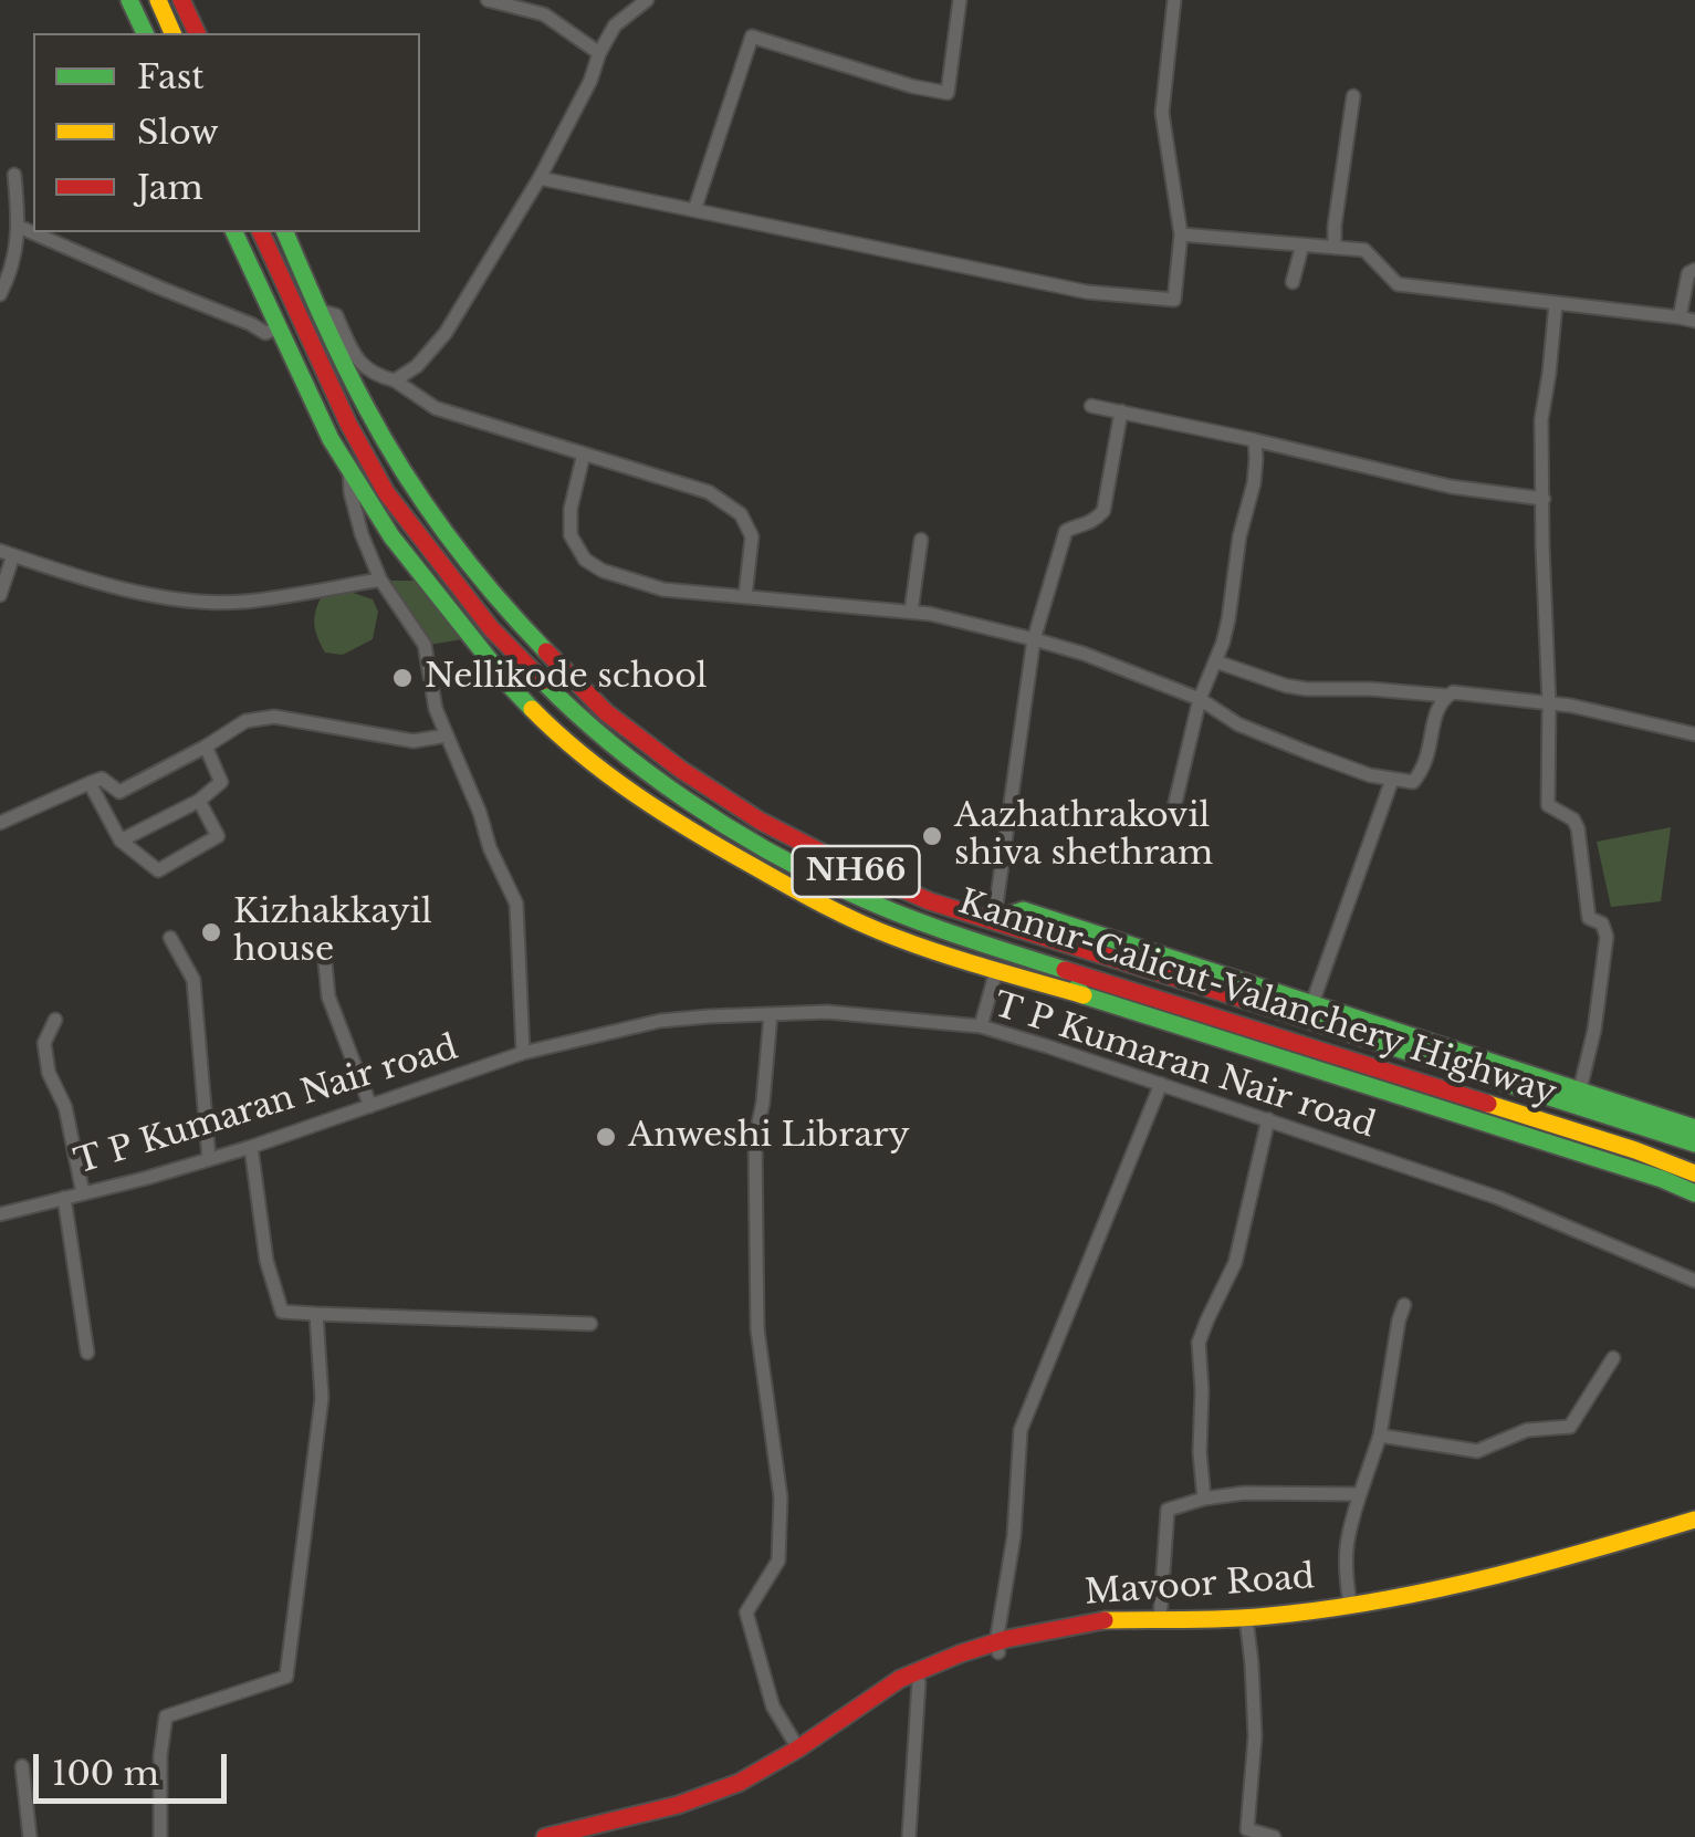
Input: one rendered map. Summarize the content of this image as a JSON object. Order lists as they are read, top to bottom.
{
  "streets": {
    "main road": ["NH66", "Kannur-Calicut-Valanchery Highway", "Mavoor Road"],
    "street": ["T P Kumaran Nair road"]
  },
  "places": [
    "Nellikode school",
    "Aazhathrakovil shiva shethram",
    "Kizhakkayil house",
    "Anweshi Library"
  ],
  "legend": ["Fast", "Slow", "Jam"],
  "scale_bar": "100 m"
}
